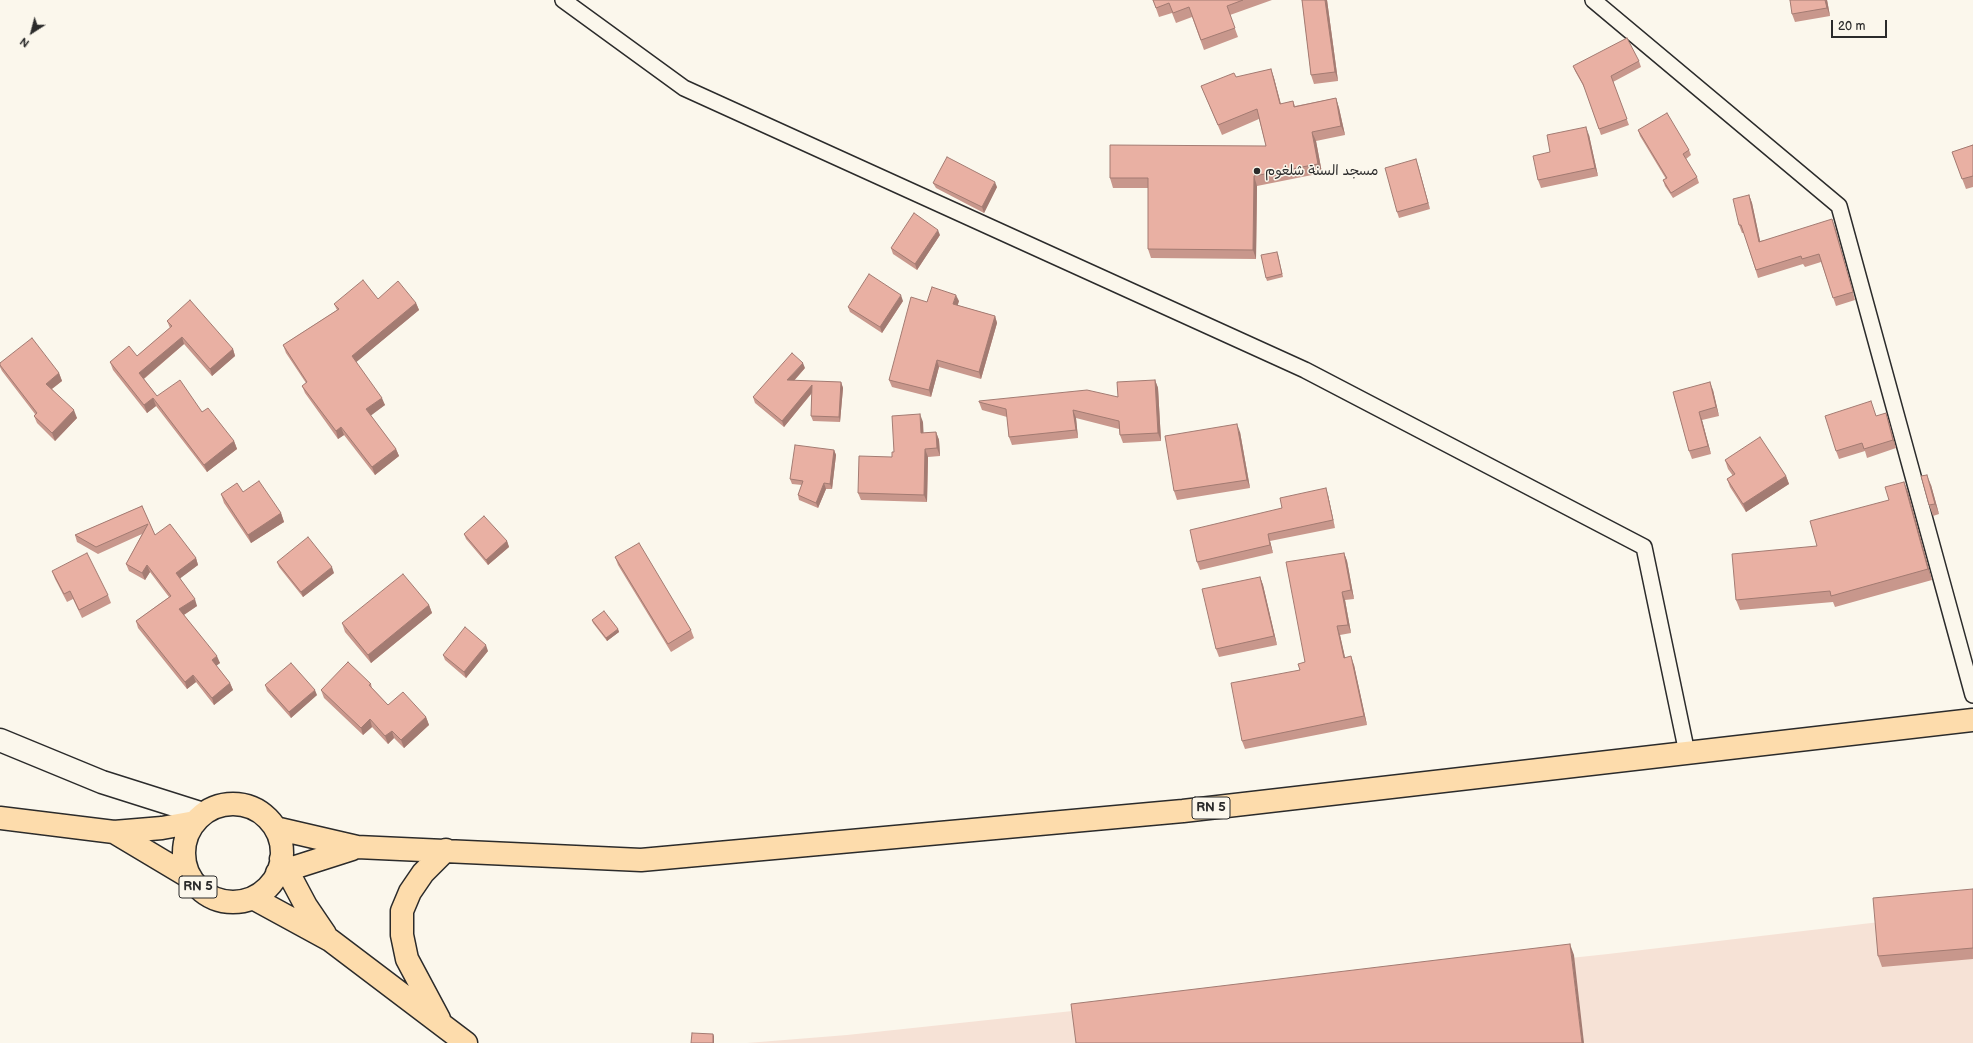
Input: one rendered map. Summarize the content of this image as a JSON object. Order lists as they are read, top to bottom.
{
  "streets": {
    "main road": ["RN 5"]
  },
  "places": ["مسجد السنة شلغوم"],
  "scale_bar": "20 m",
  "north": "bottom left"
}
